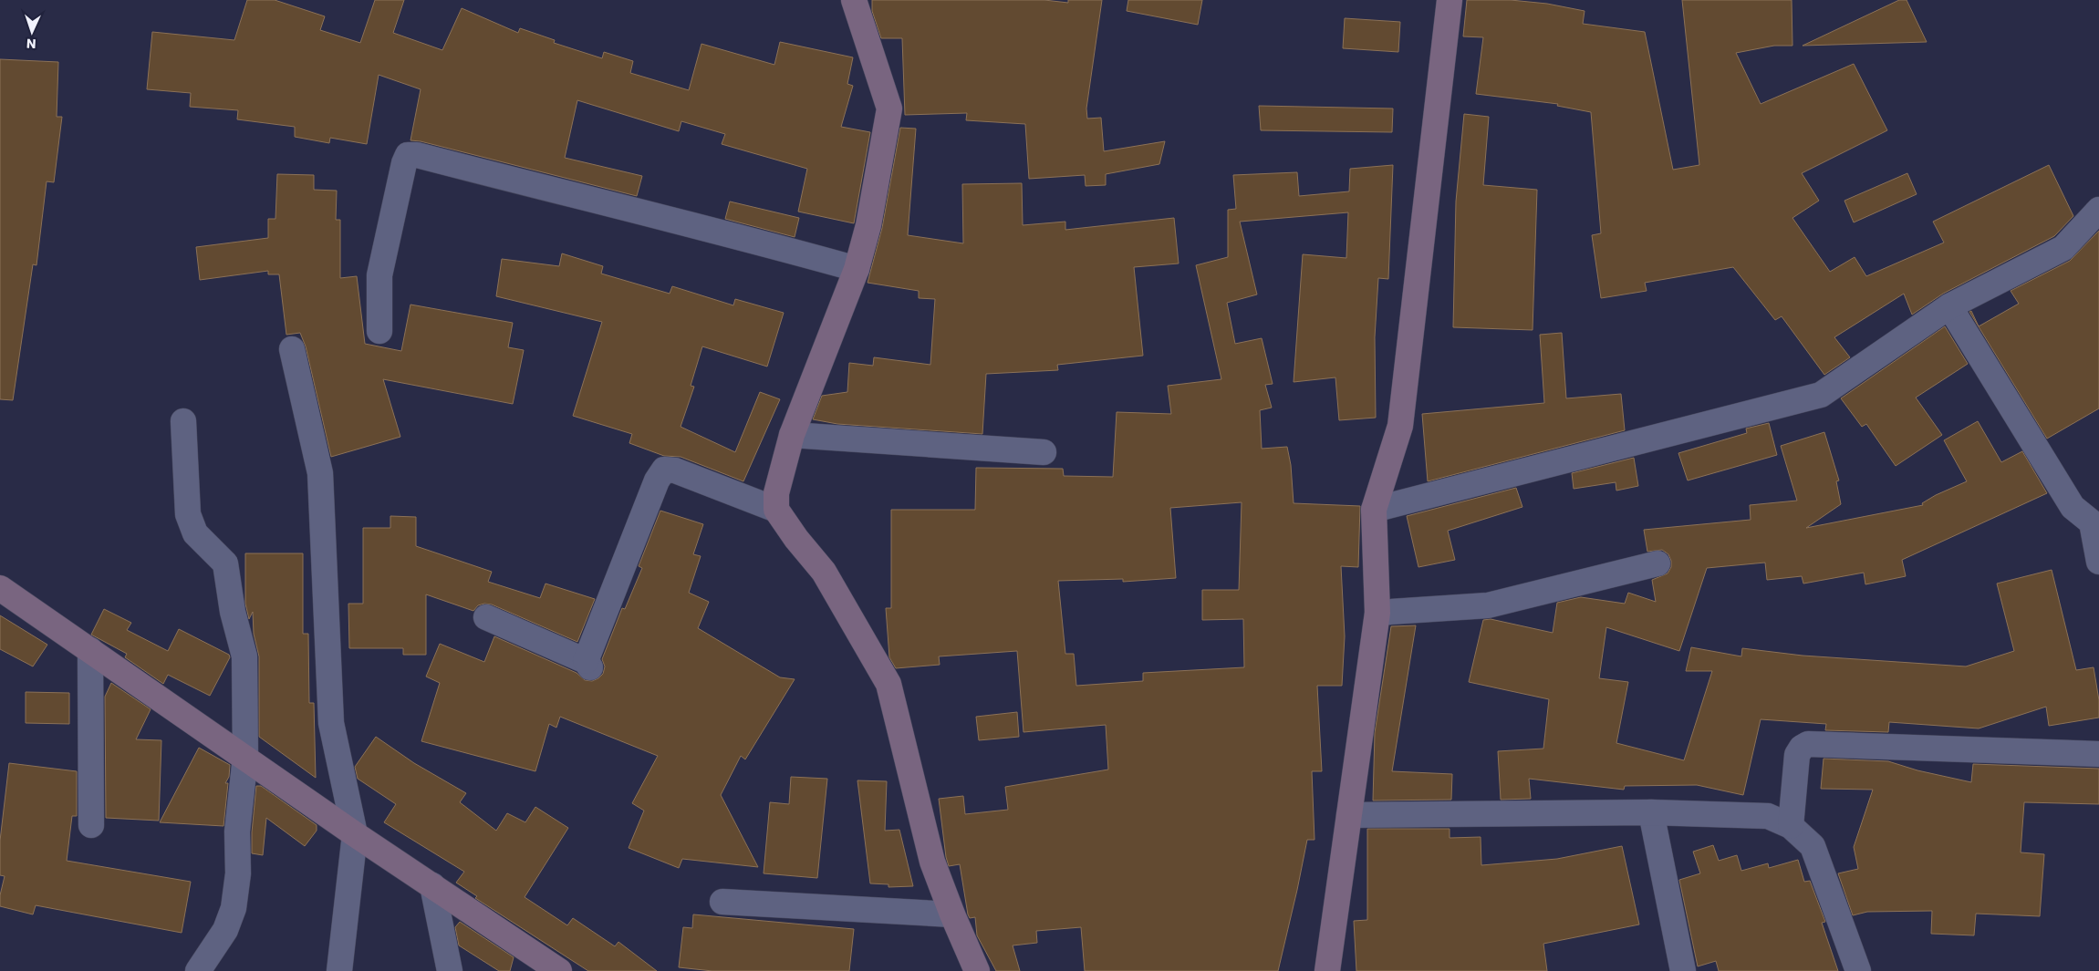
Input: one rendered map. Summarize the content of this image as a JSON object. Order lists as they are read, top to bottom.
{
  "north": "bottom"
}
